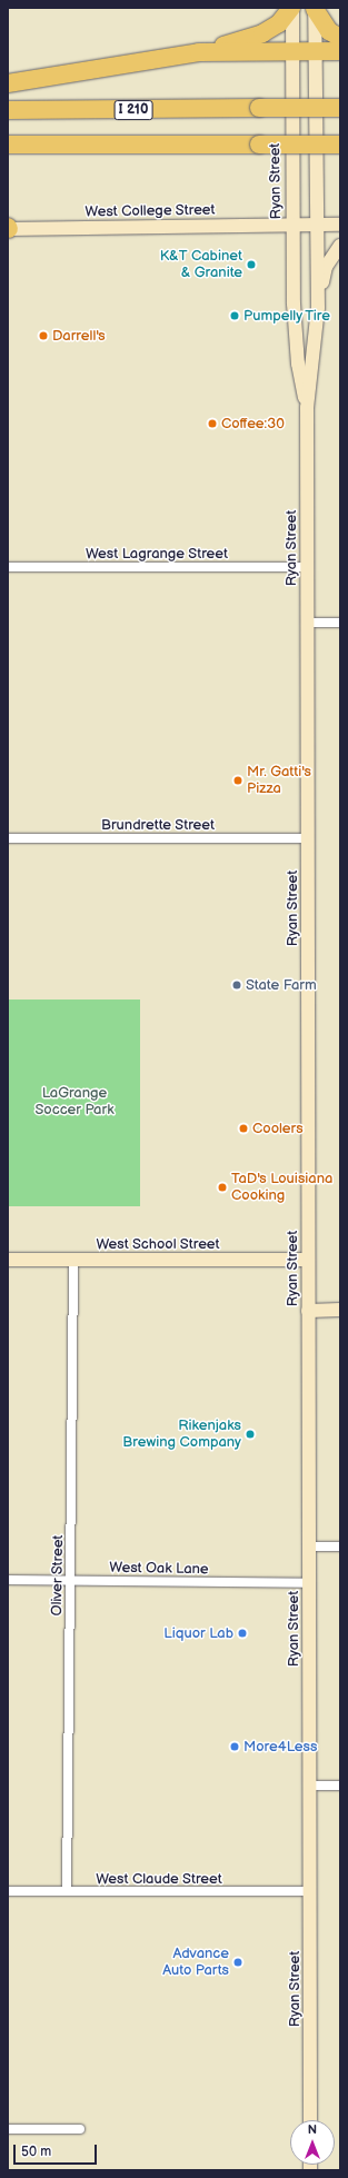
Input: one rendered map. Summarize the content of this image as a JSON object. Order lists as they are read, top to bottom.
{
  "streets": {
    "highway": ["I 210"],
    "main road": ["Ryan Street", "West College Street", "West School Street"],
    "street": [
      "West Lagrange Street",
      "Brundrette Street",
      "West Oak Lane",
      "Oliver Street",
      "West Claude Street"
    ]
  },
  "crossings": [
    ["Ryan Street", "West College Street"],
    ["Ryan Street", "West Lagrange Street"],
    ["Ryan Street", "Brundrette Street"],
    ["Ryan Street", "West School Street"],
    ["Ryan Street", "West Oak Lane"],
    ["Ryan Street", "West Claude Street"],
    ["West School Street", "Oliver Street"],
    ["West Oak Lane", "Oliver Street"],
    ["Oliver Street", "West Claude Street"]
  ],
  "parks": ["LaGrange Soccer Park"],
  "places": [
    "K&T Cabinet & Granite",
    "Pumpelly Tire",
    "Darrell's",
    "Coffee:30",
    "Mr. Gatti's Pizza",
    "State Farm",
    "Coolers",
    "TaD's Louisiana Cooking",
    "Rikenjaks Brewing Company",
    "Liquor Lab",
    "More4Less",
    "Advance Auto Parts"
  ],
  "scale_bar": "50 m",
  "north": "top"
}
